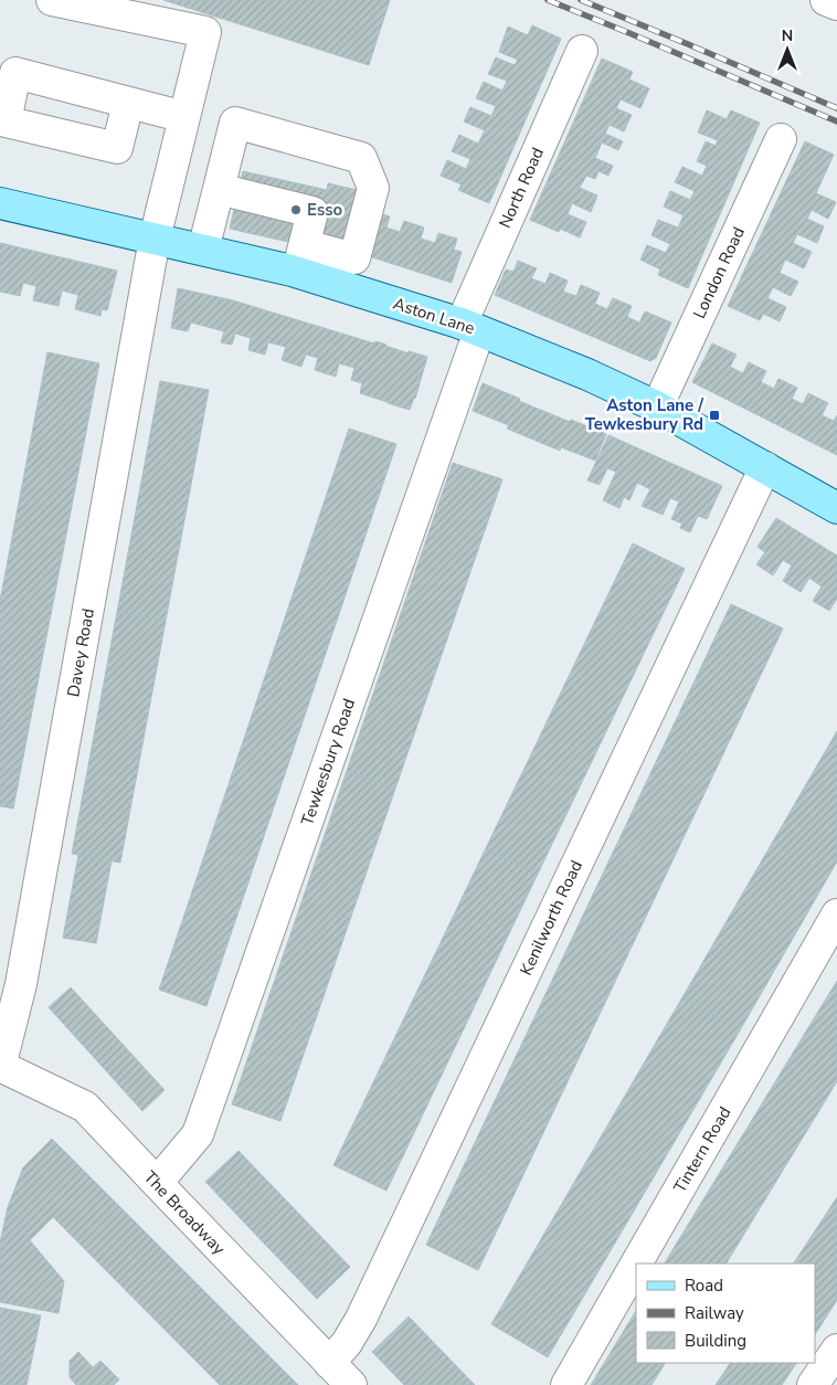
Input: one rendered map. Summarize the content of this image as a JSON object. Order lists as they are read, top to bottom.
{
  "streets": {
    "main road": ["Aston Lane"],
    "street": [
      "North Road",
      "London Road",
      "Davey Road",
      "Tewkesbury Road",
      "Kenilworth Road",
      "Tintern Road",
      "The Broadway"
    ]
  },
  "crossings": [
    ["North Road", "Aston Lane"],
    ["North Road", "Tewkesbury Road"],
    ["London Road", "Aston Lane"],
    ["Aston Lane", "Davey Road"],
    ["Aston Lane", "Tewkesbury Road"],
    ["Aston Lane", "Kenilworth Road"],
    ["Davey Road", "The Broadway"],
    ["Tewkesbury Road", "The Broadway"],
    ["Kenilworth Road", "The Broadway"]
  ],
  "places": {
    "other": ["Esso"],
    "transit": ["Aston Lane / Tewkesbury Rd"]
  },
  "legend": ["Road", "Railway", "Building"],
  "north": "top"
}
